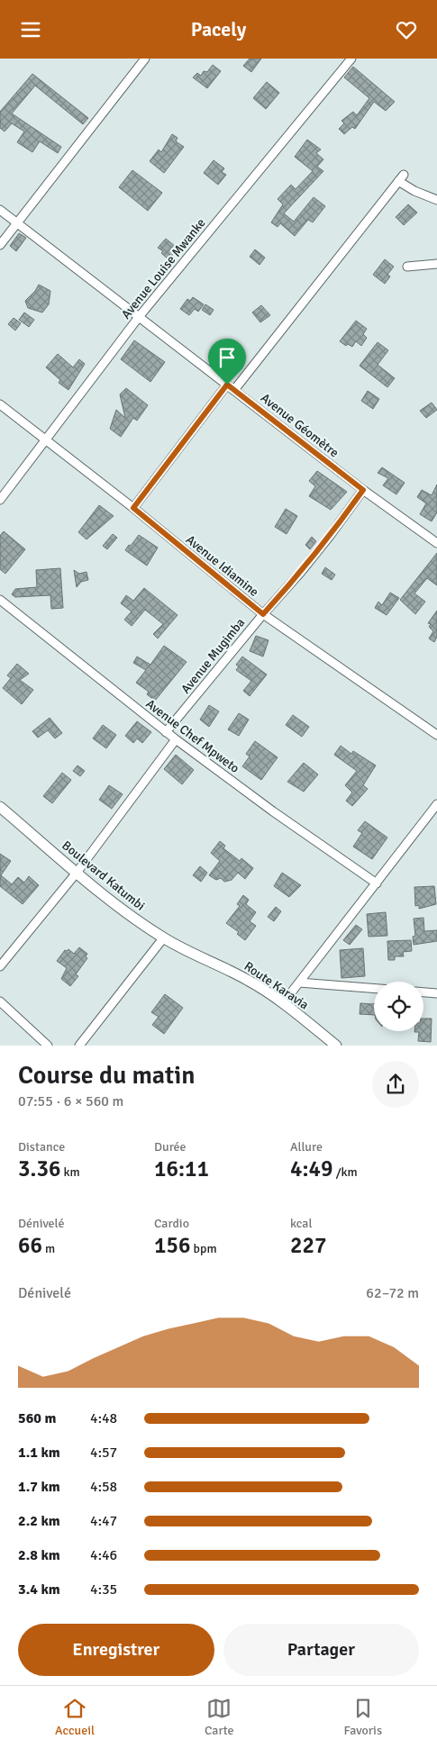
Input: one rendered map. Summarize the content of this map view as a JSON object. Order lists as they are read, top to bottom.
{
  "streets": {
    "street": [
      "Avenue Louise Mwanke",
      "Avenue Géomètre",
      "Avenue Idiamine",
      "Avenue Mugimba",
      "Avenue Chef Mpweto",
      "Boulevard Katumbi",
      "Route Karavia"
    ]
  },
  "crossings": [
    ["Avenue Louise Mwanke", "Avenue Géomètre"],
    ["Avenue Louise Mwanke", "Avenue Idiamine"],
    ["Avenue Géomètre", "Avenue Mugimba"],
    ["Avenue Idiamine", "Avenue Mugimba"],
    ["Avenue Mugimba", "Avenue Chef Mpweto"],
    ["Boulevard Katumbi", "Route Karavia"]
  ],
  "page": {
    "header": "Pacely",
    "heading": ["Course du matin", "07:55 · 6 × 560 m"],
    "stats": [
      ["Distance", "3.36 km"],
      ["Durée", "16:11"],
      ["Allure", "4:49 /km"],
      ["Dénivelé", "66 m"],
      ["Cardio", "156 bpm"],
      ["kcal", "227"]
    ],
    "chart": ["Dénivelé", "62–72 m"],
    "list": [
      {
        "name": "560 m",
        "note": "4:48"
      },
      {
        "name": "1.1 km",
        "note": "4:57"
      },
      {
        "name": "1.7 km",
        "note": "4:58"
      },
      {
        "name": "2.2 km",
        "note": "4:47"
      },
      {
        "name": "2.8 km",
        "note": "4:46"
      },
      {
        "name": "3.4 km",
        "note": "4:35"
      }
    ],
    "buttons": ["Enregistrer", "Partager"],
    "tabs": ["Accueil", "Carte", "Favoris"]
  }
}
